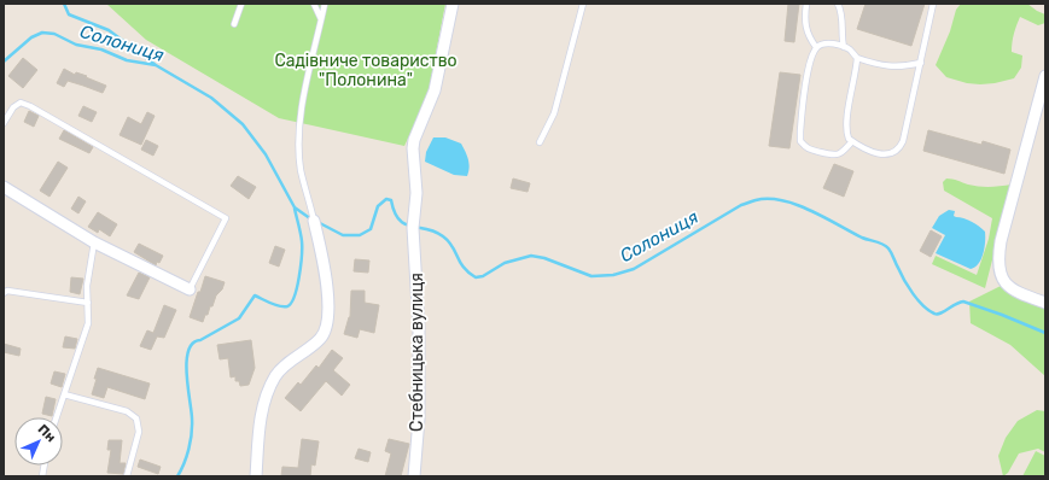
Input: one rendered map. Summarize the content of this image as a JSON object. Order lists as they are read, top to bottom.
{
  "streets": {
    "street": ["Стебницька вулиця"]
  },
  "water": ["Солониця"],
  "parks": ["Садівниче товариство \"Полонина\""],
  "north": "top right"
}
